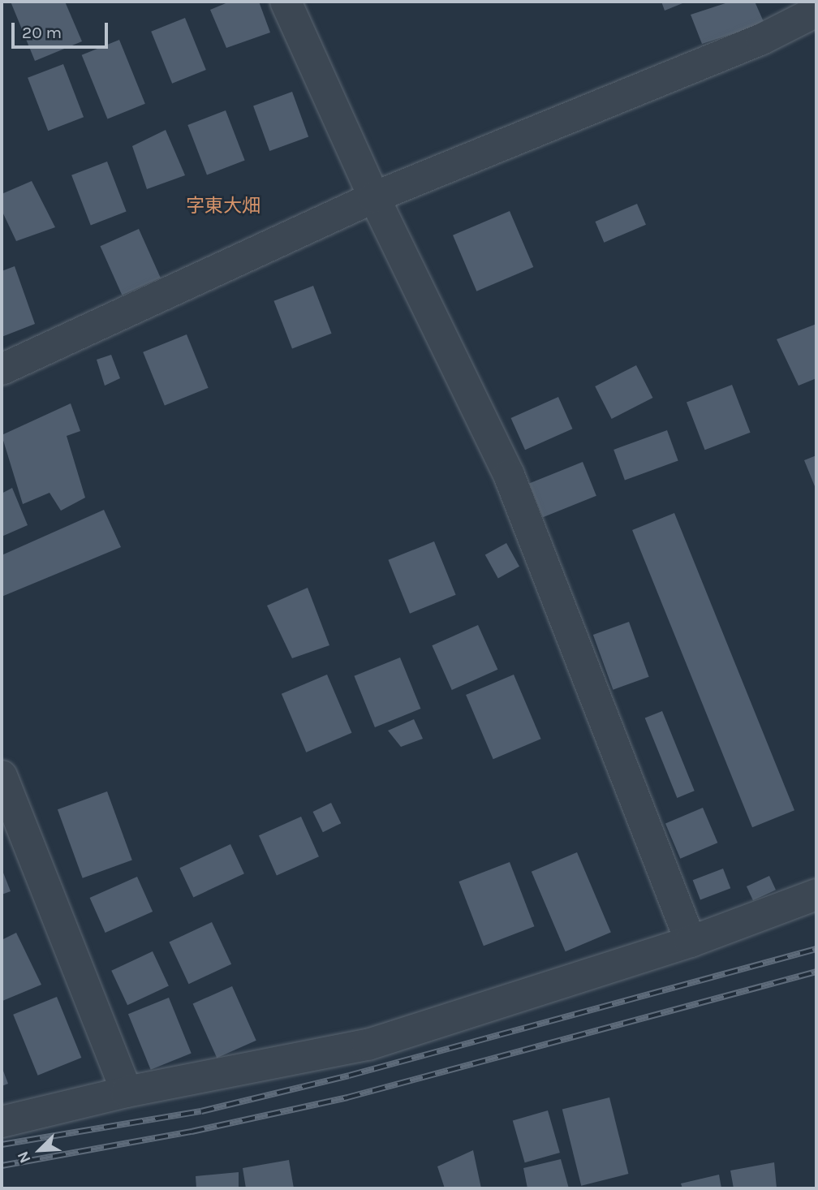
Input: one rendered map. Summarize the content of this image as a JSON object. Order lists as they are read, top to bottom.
{
  "districts": ["字東大畑"],
  "scale_bar": "20 m",
  "north": "bottom left"
}
